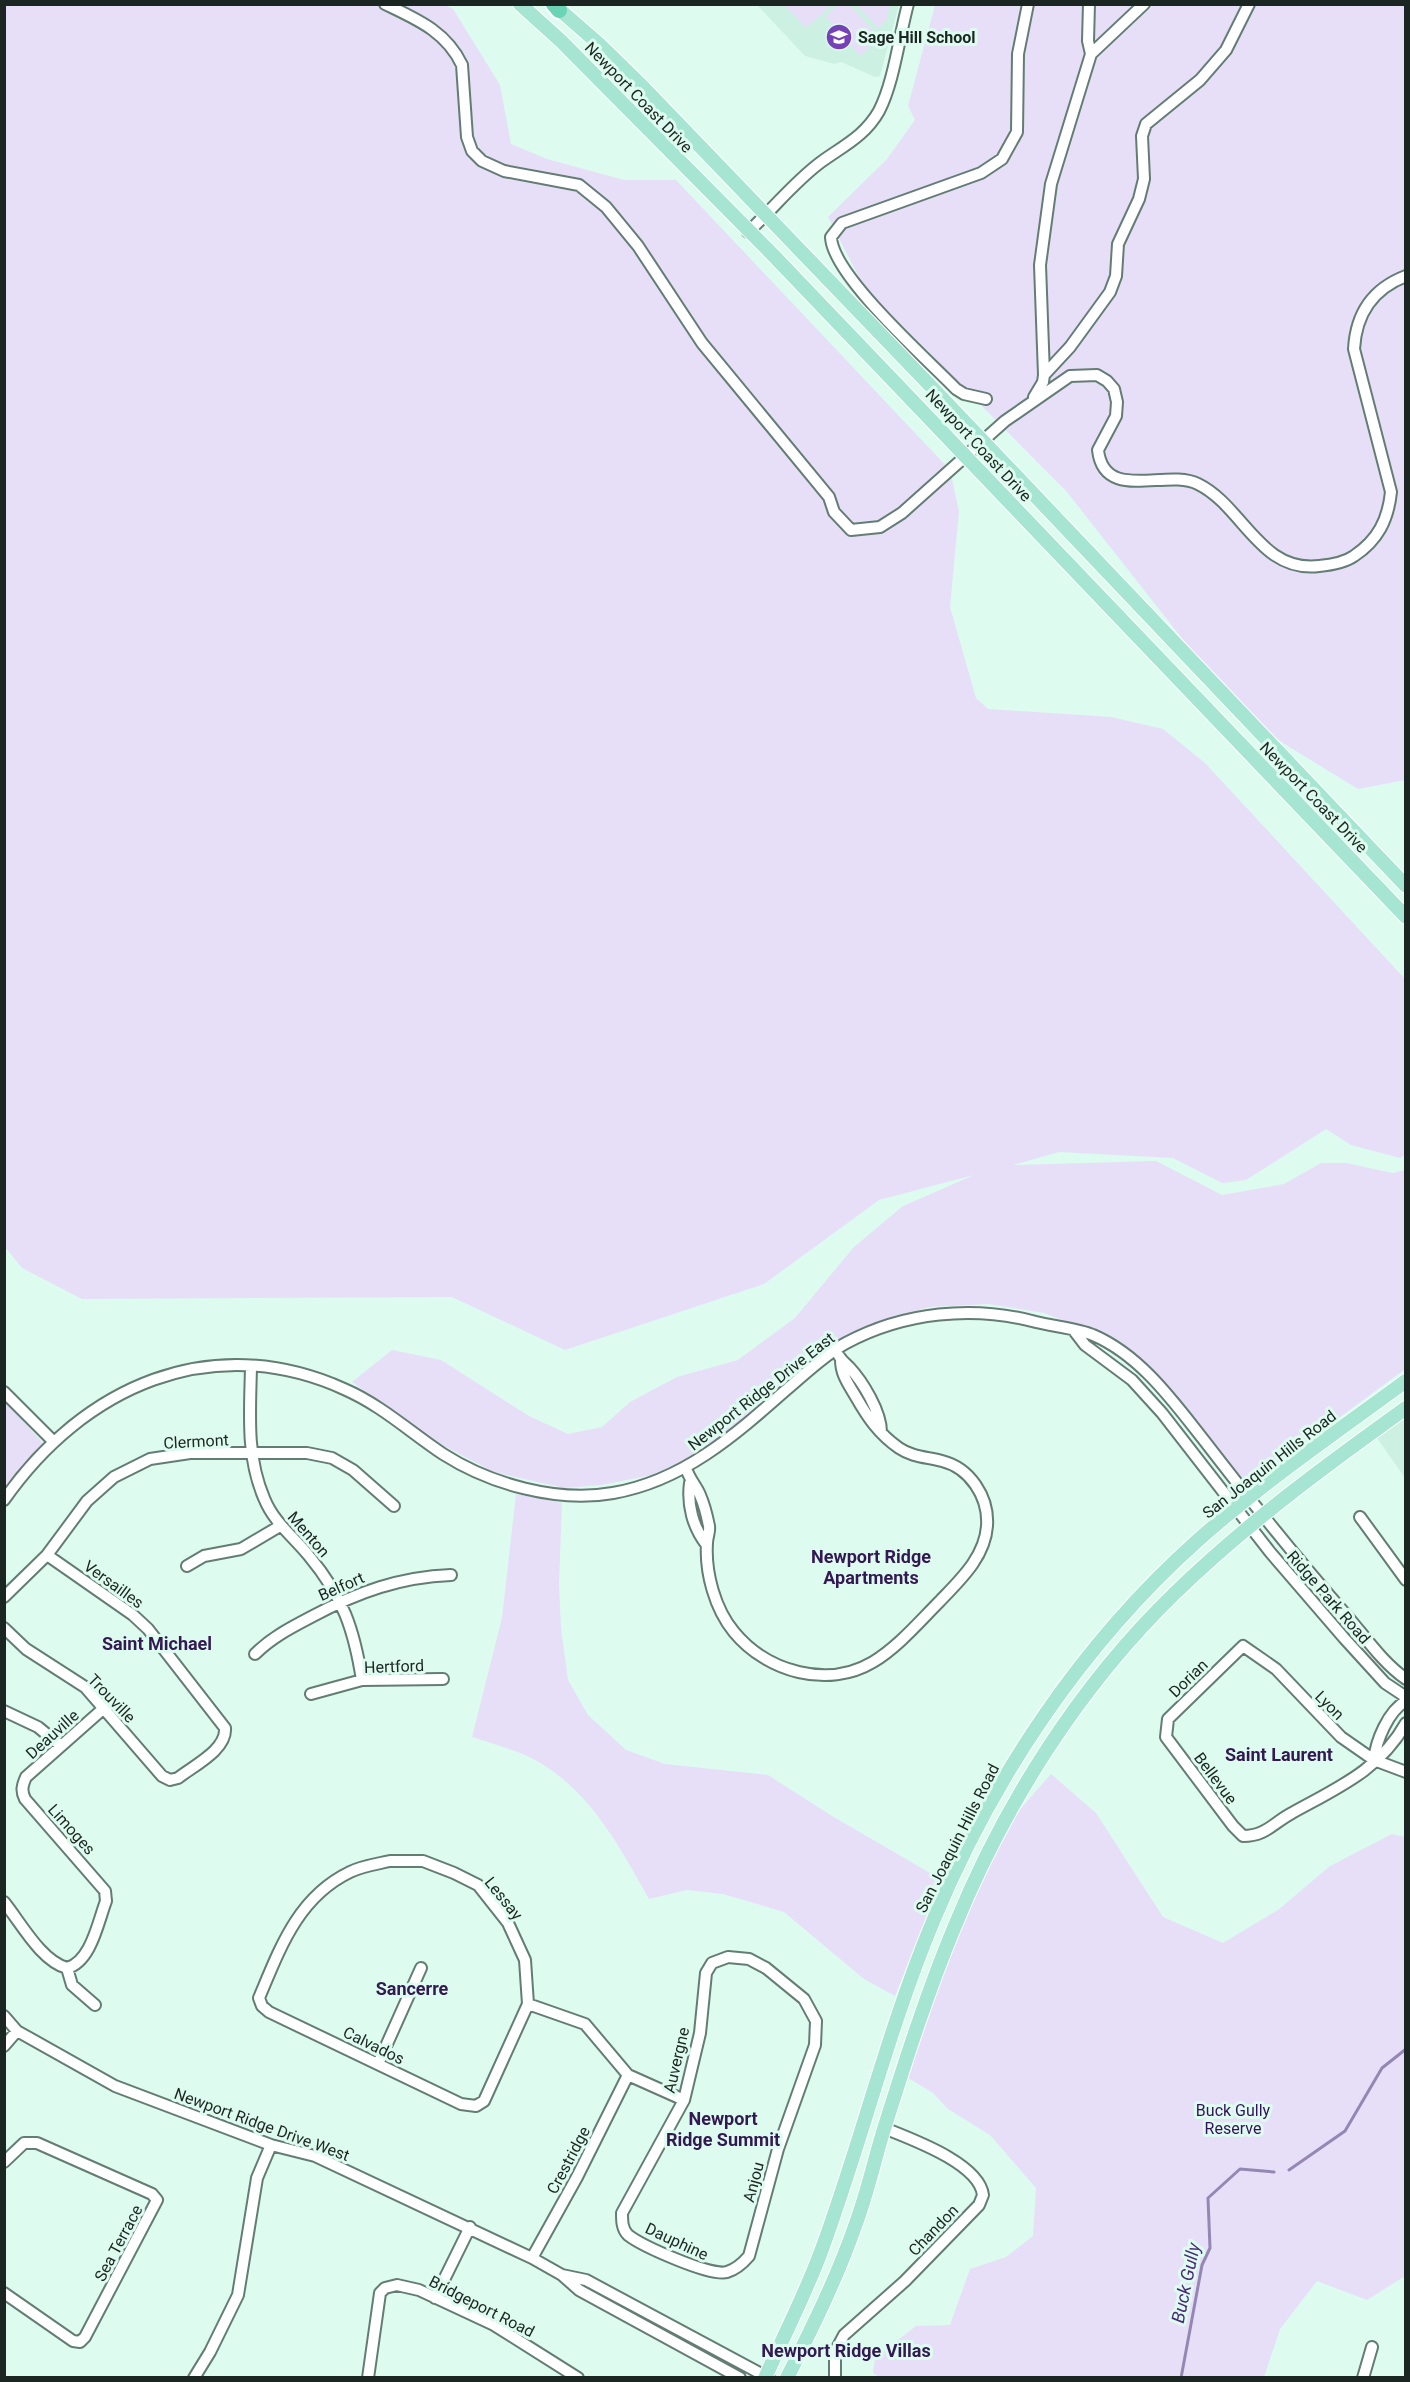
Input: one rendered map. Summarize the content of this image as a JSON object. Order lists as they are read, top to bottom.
{
  "streets": {
    "main road": ["Newport Coast Drive", "San Joaquin Hills Road"],
    "street": [
      "Newport Ridge Drive East",
      "Clermont",
      "Menton",
      "Versailles",
      "Belfort",
      "Ridge Park Road",
      "Hertford",
      "Dorian",
      "Trouville",
      "Lyon",
      "Deauville",
      "Bellevue",
      "Limoges",
      "Lessay",
      "Calvados",
      "Auvergne",
      "Newport Ridge Drive West",
      "Crestridge",
      "Anjou",
      "Chandon",
      "Dauphine",
      "Sea Terrace",
      "Bridgeport Road"
    ]
  },
  "crossings": [
    ["Newport Ridge Drive East", "San Joaquin Hills Road"],
    ["Newport Ridge Drive East", "Menton"],
    ["Newport Ridge Drive East", "Ridge Park Road"],
    ["Clermont", "Menton"],
    ["Clermont", "Versailles"],
    ["San Joaquin Hills Road", "Ridge Park Road"],
    ["San Joaquin Hills Road", "Newport Ridge Drive West"],
    ["Menton", "Belfort"],
    ["Menton", "Hertford"],
    ["Versailles", "Trouville"],
    ["Dorian", "Lyon"],
    ["Dorian", "Bellevue"],
    ["Trouville", "Deauville"],
    ["Lyon", "Bellevue"],
    ["Deauville", "Limoges"],
    ["Lessay", "Calvados"],
    ["Auvergne", "Anjou"],
    ["Auvergne", "Dauphine"],
    ["Newport Ridge Drive West", "Crestridge"],
    ["Anjou", "Dauphine"]
  ],
  "districts": [
    "Newport Ridge Apartments",
    "Saint Michael",
    "Saint Laurent",
    "Sancerre",
    "Newport Ridge Summit",
    "Newport Ridge Villas"
  ],
  "water": ["Buck Gully"],
  "parks": ["Buck Gully Reserve"],
  "places": {
    "school or university": ["Sage Hill School"]
  }
}
